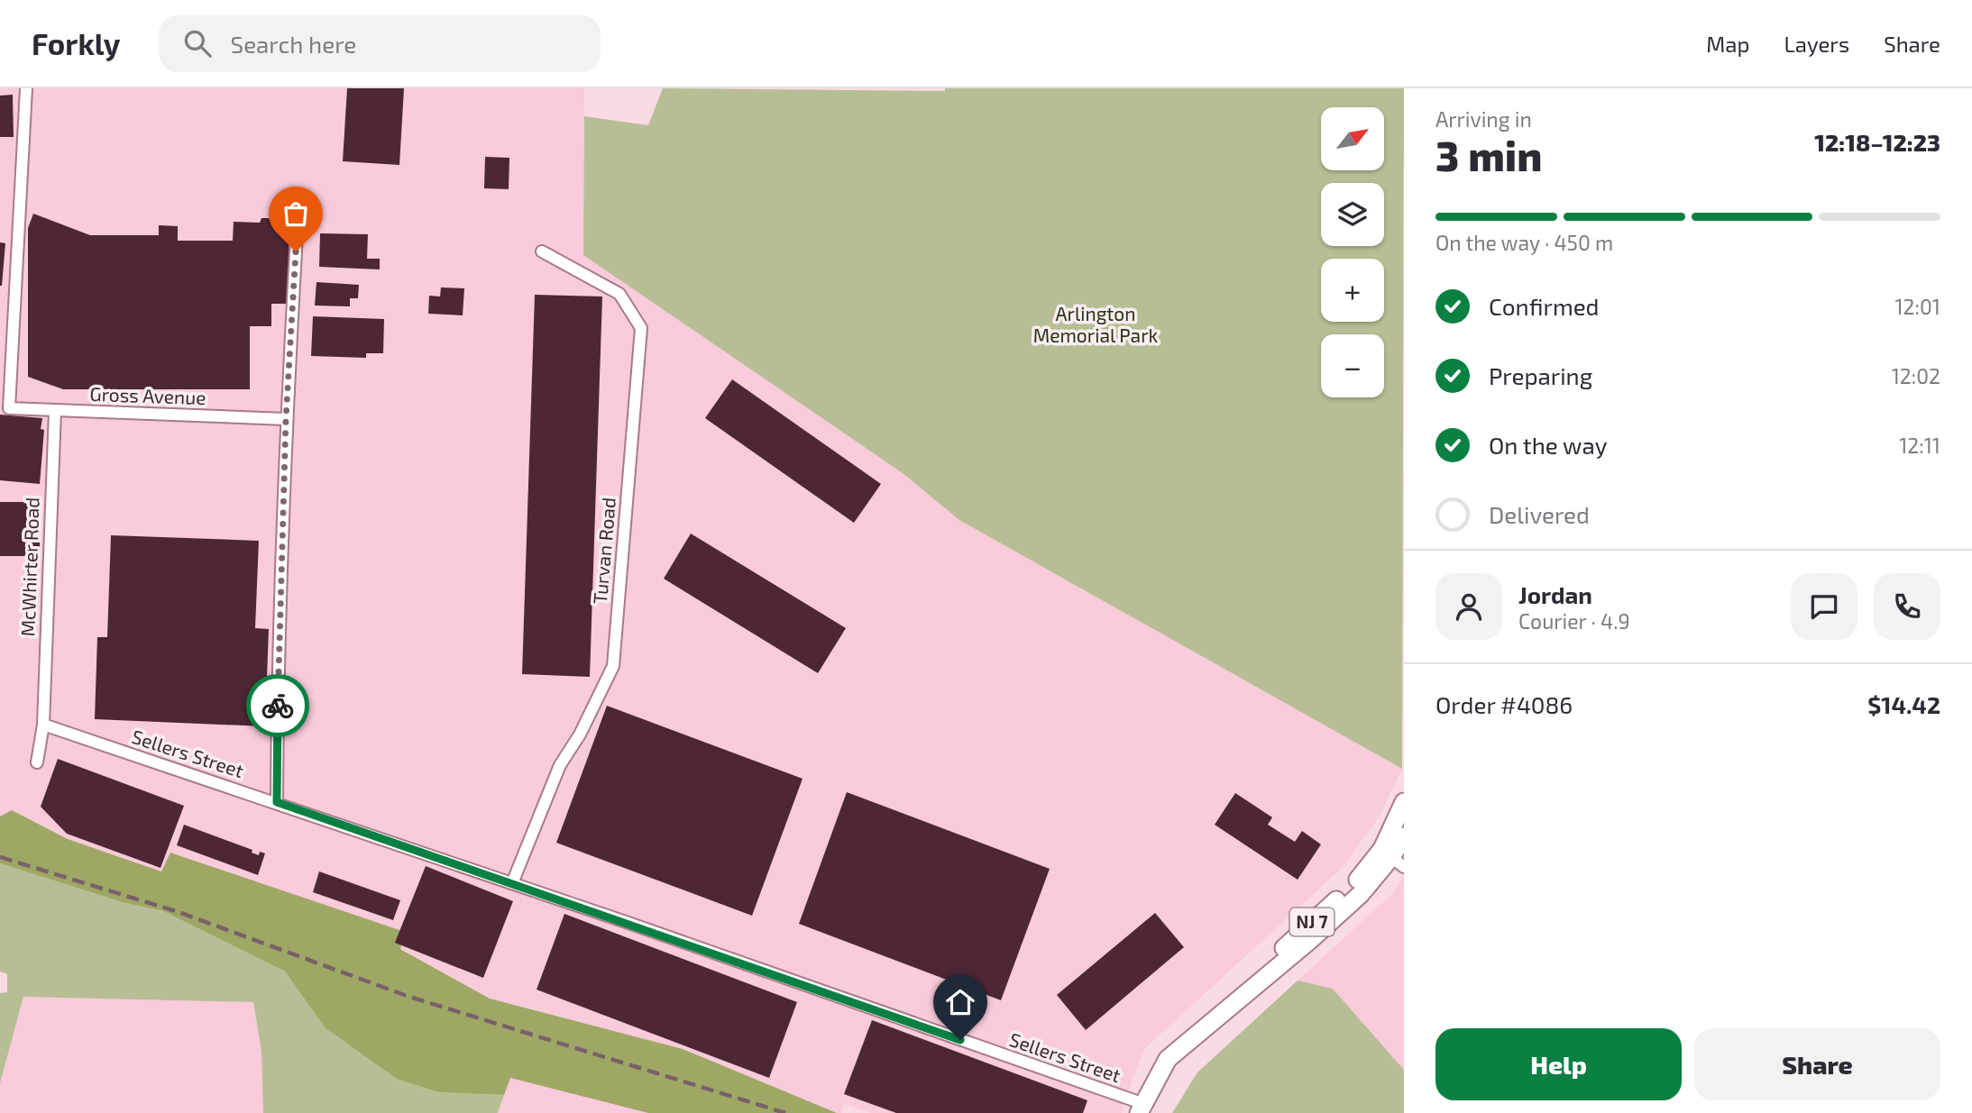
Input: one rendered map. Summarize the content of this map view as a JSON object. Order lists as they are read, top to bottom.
{
  "streets": {
    "main road": ["NJ 7"],
    "street": [
      "Gross Avenue",
      "Turvan Road",
      "McWhirter Road",
      "Sellers Street"
    ]
  },
  "crossings": [
    ["Gross Avenue", "McWhirter Road"],
    ["Turvan Road", "Sellers Street"],
    ["McWhirter Road", "Sellers Street"],
    ["Sellers Street", "NJ 7"]
  ],
  "parks": ["Arlington Memorial Park"],
  "north": "top right",
  "page": {
    "header": "Forkly",
    "search": "Search here",
    "nav": ["Map", "Layers", "Share"],
    "heading": ["3 min", "Arriving in", "12:18–12:23"],
    "panel": [
      "Jordan",
      "Courier · 4.9",
      "Order #4086",
      "$14.42"
    ],
    "map_buttons": ["+", "−"],
    "bar": "On the way · 450 m",
    "list": [
      ["Confirmed", "12:01"],
      ["Preparing", "12:02"],
      ["On the way", "12:11"],
      "Delivered"
    ],
    "buttons": ["Help", "Share"]
  }
}
